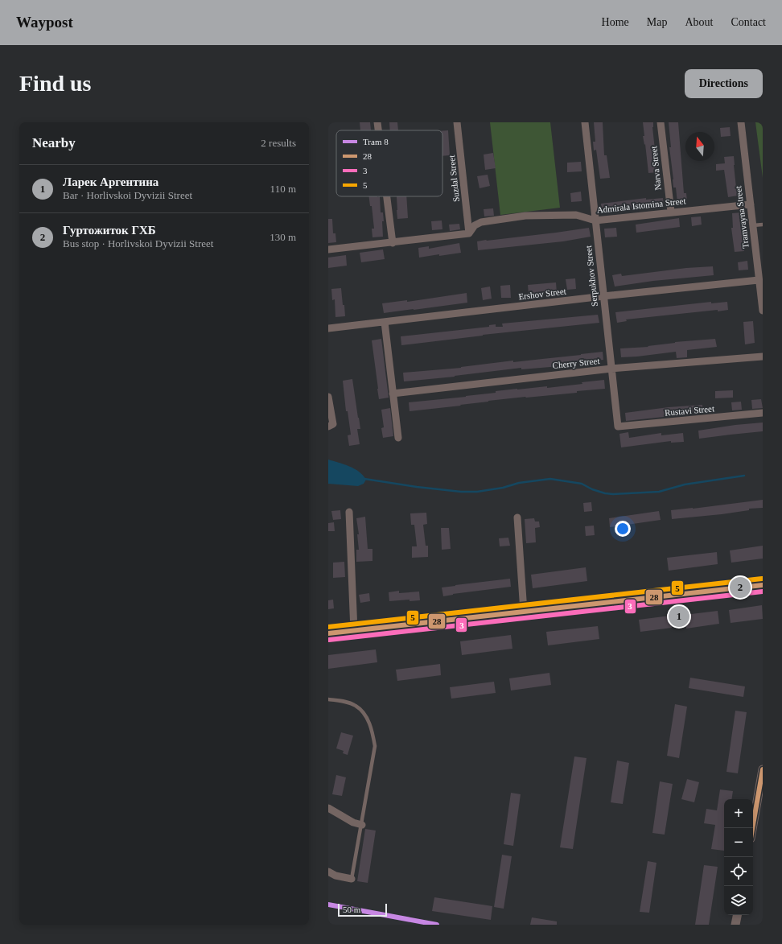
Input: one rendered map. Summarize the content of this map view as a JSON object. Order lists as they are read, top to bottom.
{
  "streets": {
    "street": [
      "Narva Street",
      "Suzdal Street",
      "Admirala Istomina Street",
      "Tramvayna Street",
      "Serpukhov Street",
      "Ershov Street",
      "Cherry Street",
      "Rustavi Street"
    ]
  },
  "crossings": [
    ["Narva Street", "Admirala Istomina Street"],
    ["Suzdal Street", "Admirala Istomina Street"],
    ["Admirala Istomina Street", "Tramvayna Street"],
    ["Admirala Istomina Street", "Serpukhov Street"],
    ["Tramvayna Street", "Ershov Street"],
    ["Serpukhov Street", "Ershov Street"],
    ["Serpukhov Street", "Cherry Street"],
    ["Serpukhov Street", "Rustavi Street"]
  ],
  "lines": [
    "transit line 5",
    "transit line 28",
    "transit line 3",
    "tram line 8"
  ],
  "legend": [
    "Tram 8",
    "28",
    "3",
    "5"
  ],
  "scale_bar": "50 m",
  "north": "top",
  "page": {
    "header": "Waypost",
    "nav": [
      "Home",
      "Map",
      "About",
      "Contact"
    ],
    "buttons": "Directions",
    "title": "Find us",
    "heading": ["Nearby", "2 results"],
    "list": [
      {
        "mark": "1",
        "name": "Ларек Аргентина",
        "note": "Bar · Horlivskoi Dyvizii Street",
        "value": "110 m"
      },
      {
        "mark": "2",
        "name": "Гуртожиток ГХБ",
        "note": "Bus stop · Horlivskoi Dyvizii Street",
        "value": "130 m"
      }
    ],
    "pins": ["2", "1"],
    "map_buttons": ["+", "−"],
    "scale": "50 m"
  }
}
